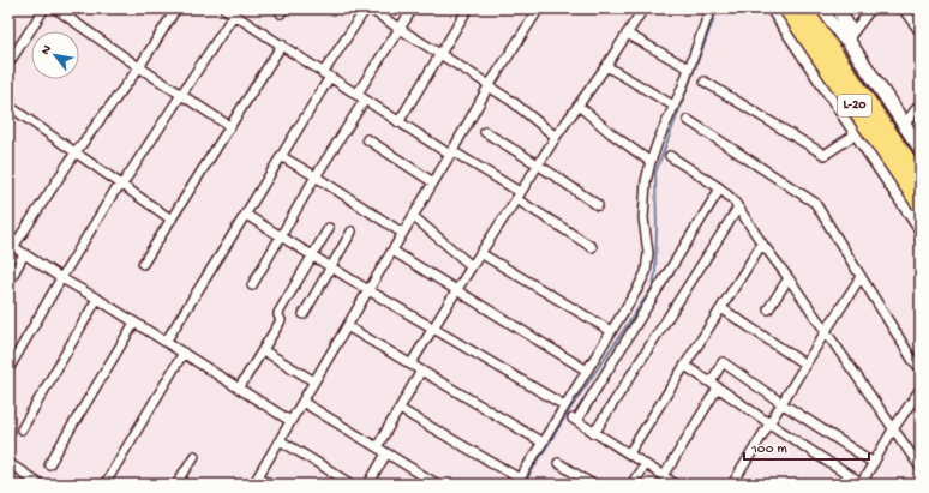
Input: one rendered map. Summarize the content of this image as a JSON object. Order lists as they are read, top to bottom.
{
  "streets": {
    "highway": ["L-20"]
  },
  "scale_bar": "100 m",
  "north": "top left"
}
